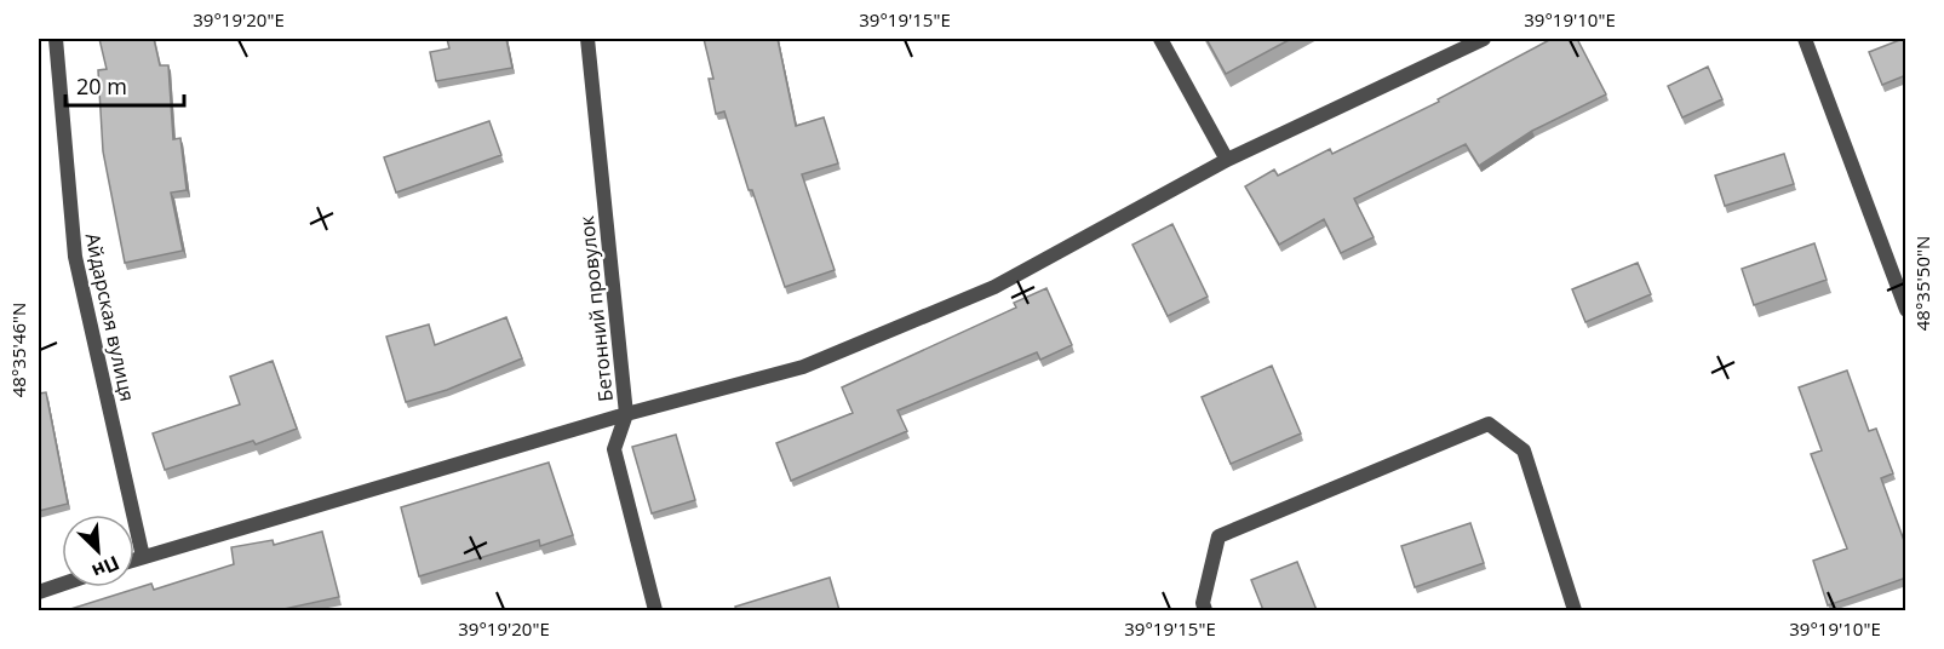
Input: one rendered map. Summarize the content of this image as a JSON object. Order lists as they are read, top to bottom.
{
  "streets": {
    "street": ["Бетонний провулок", "Айдарская вулиця"]
  },
  "scale_bar": "20 m",
  "north": "bottom right",
  "coordinates": [
    "39°19'20\"E",
    "39°19'15\"E",
    "39°19'10\"E",
    "48°35'50\"N",
    "48°35'46\"N"
  ]
}
